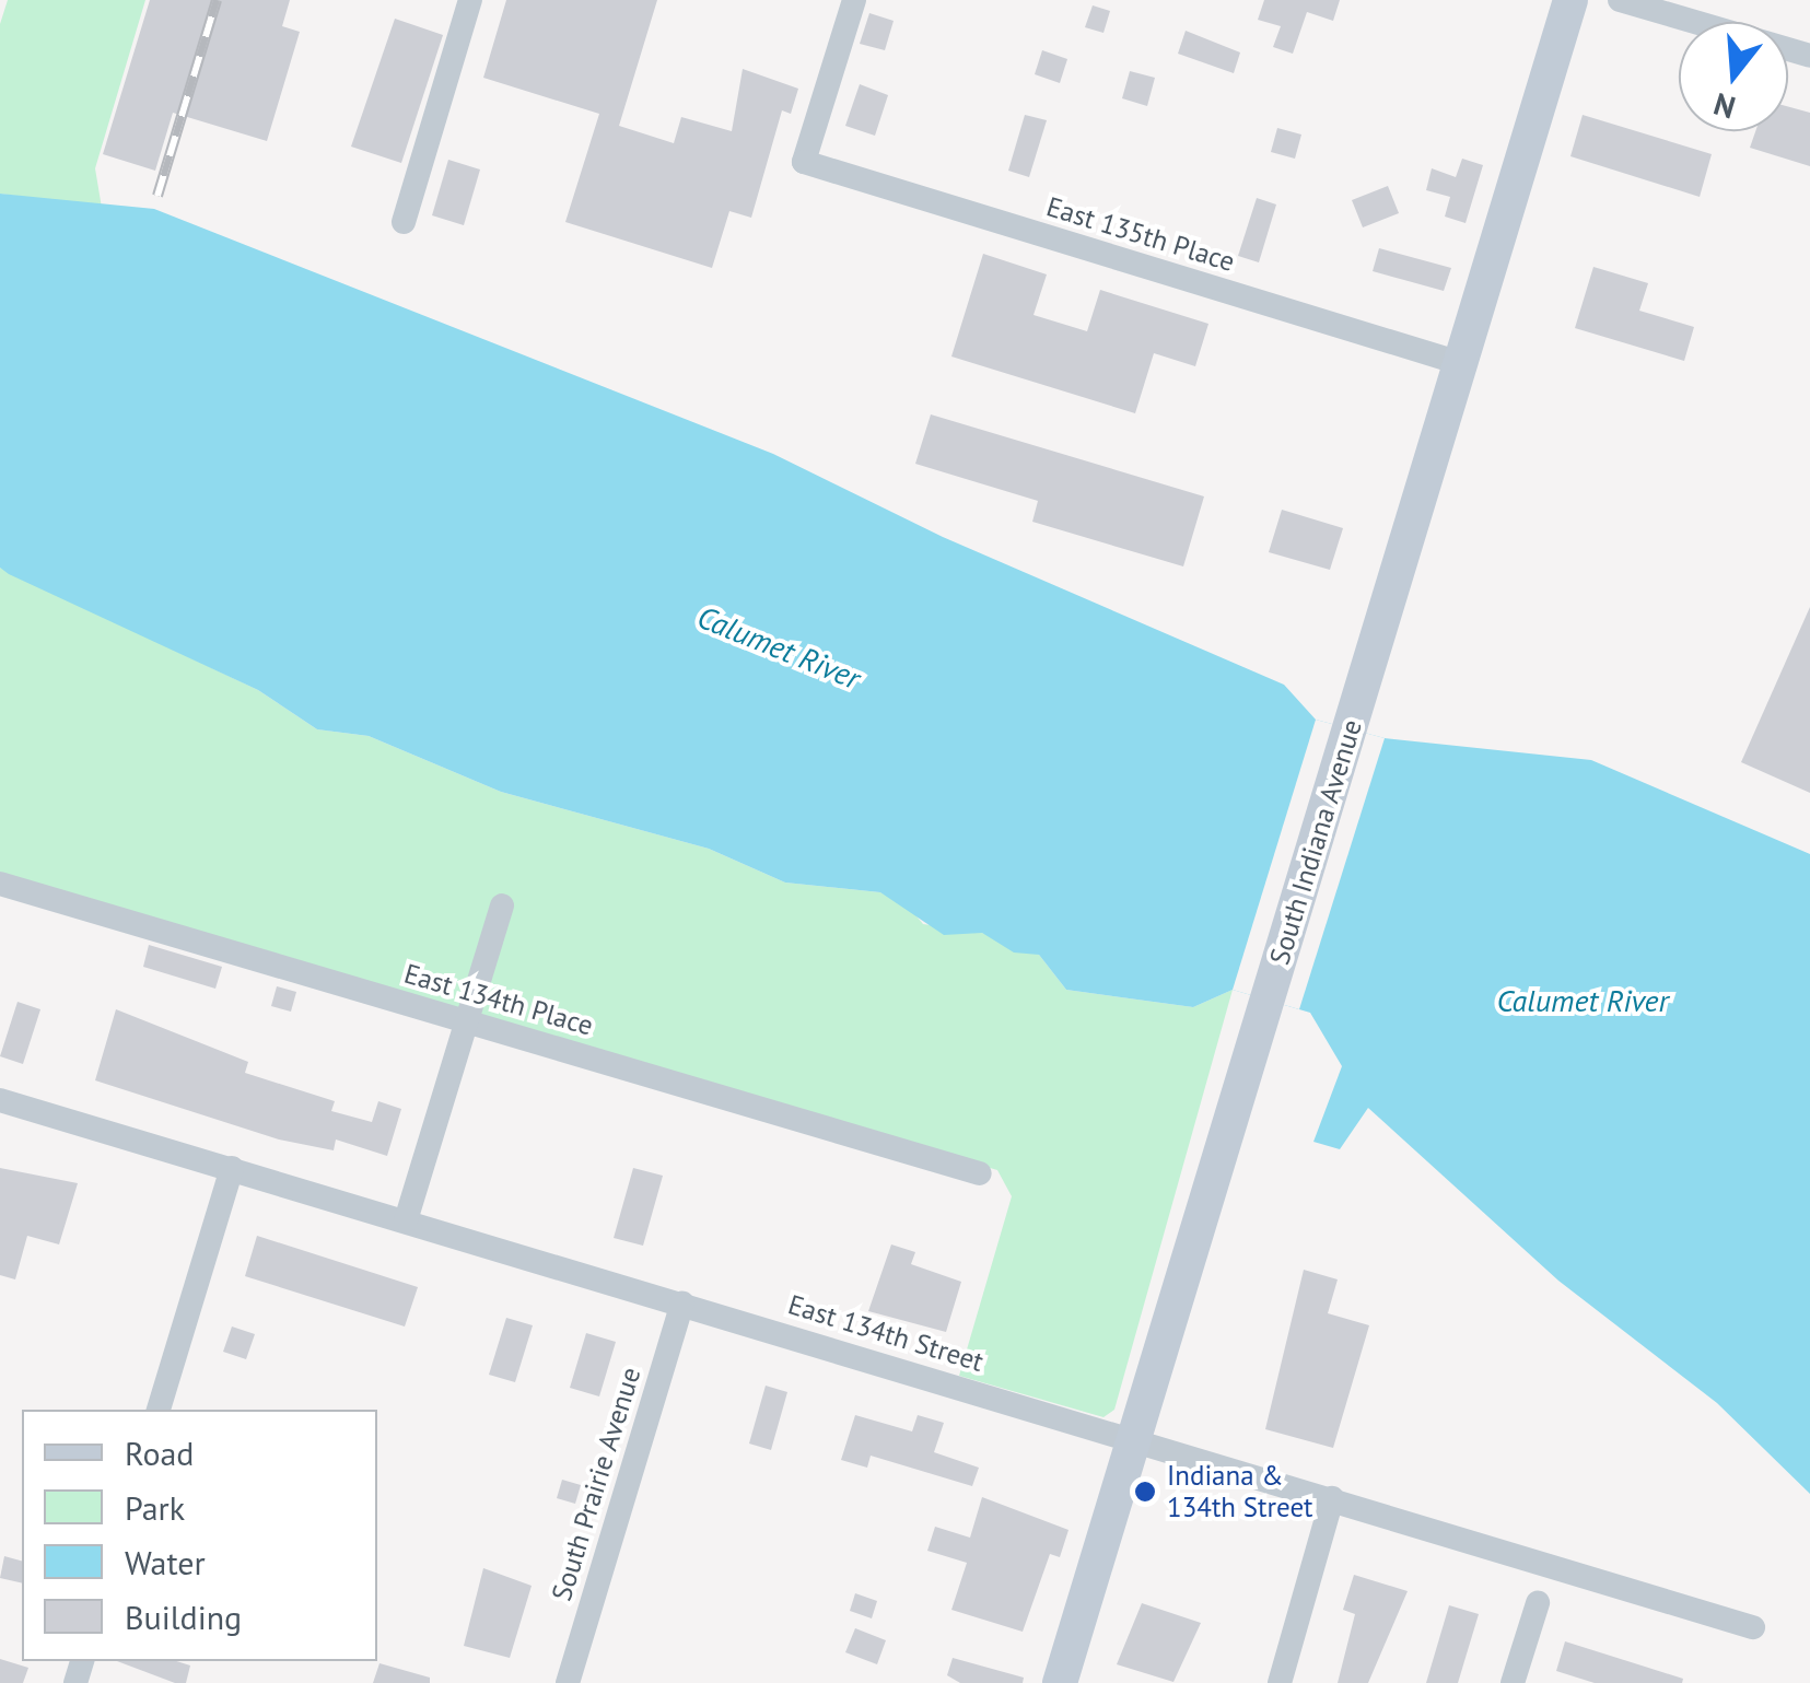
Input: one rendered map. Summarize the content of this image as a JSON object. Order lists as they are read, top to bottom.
{
  "streets": {
    "main road": ["South Indiana Avenue"],
    "street": [
      "East 135th Place",
      "East 134th Place",
      "East 134th Street",
      "South Prairie Avenue"
    ]
  },
  "crossings": [
    ["East 135th Place", "South Indiana Avenue"],
    ["South Indiana Avenue", "East 134th Street"],
    ["East 134th Street", "South Prairie Avenue"]
  ],
  "water": ["Calumet River"],
  "places": ["Indiana & 134th Street"],
  "legend": [
    "Road",
    "Park",
    "Water",
    "Building"
  ],
  "north": "bottom"
}
